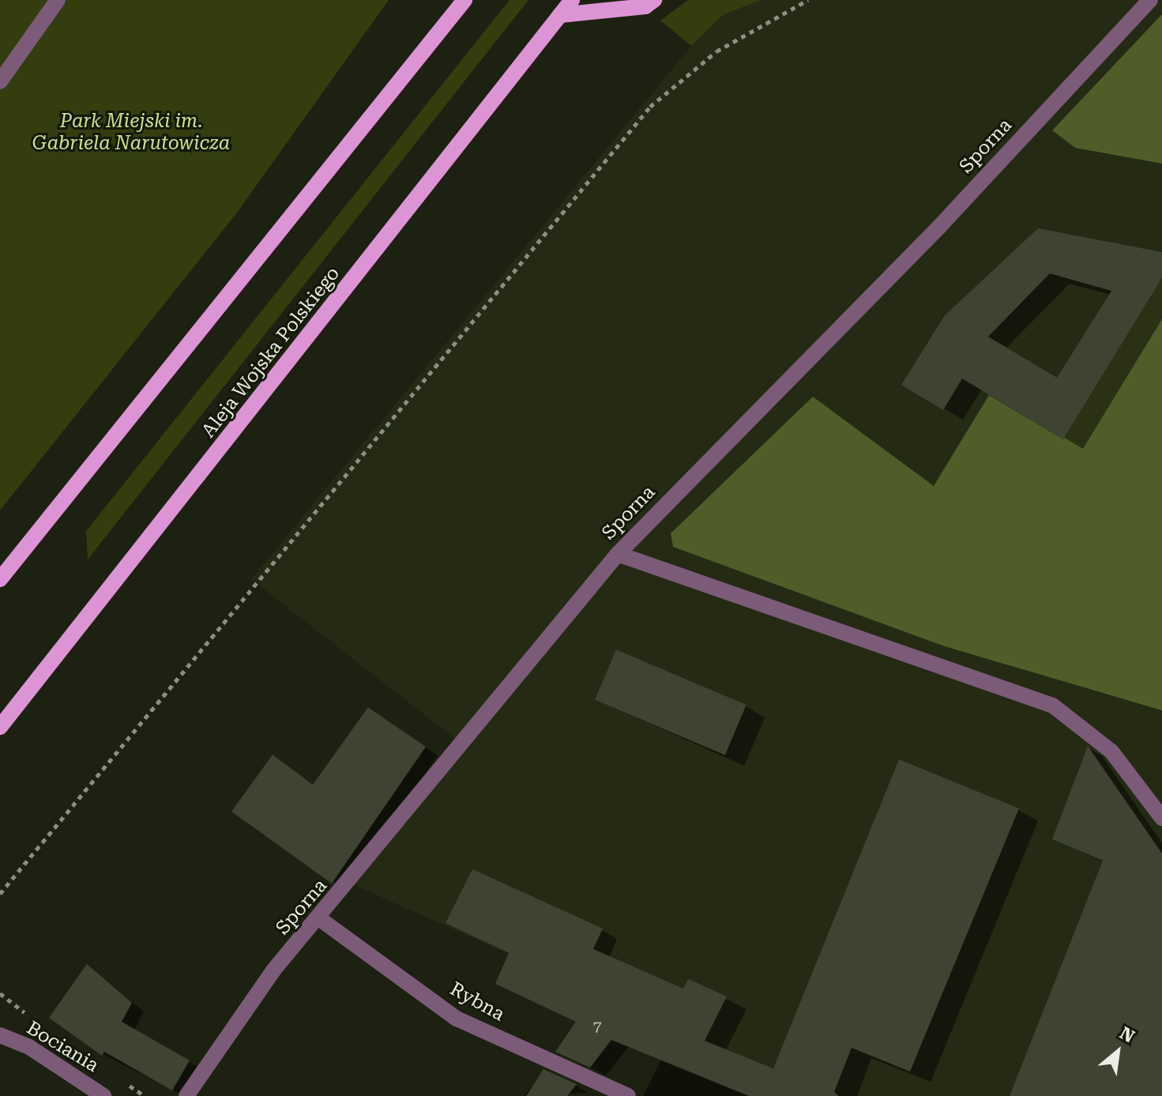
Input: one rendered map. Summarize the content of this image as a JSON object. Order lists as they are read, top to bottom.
{
  "streets": {
    "main road": ["Aleja Wojska Polskiego"],
    "street": ["Sporna", "Rybna", "Bociania"]
  },
  "crossings": [
    ["Sporna", "Rybna"]
  ],
  "parks": ["Park Miejski im. Gabriela Narutowicza"],
  "house_numbers": ["7"],
  "north": "top right"
}
